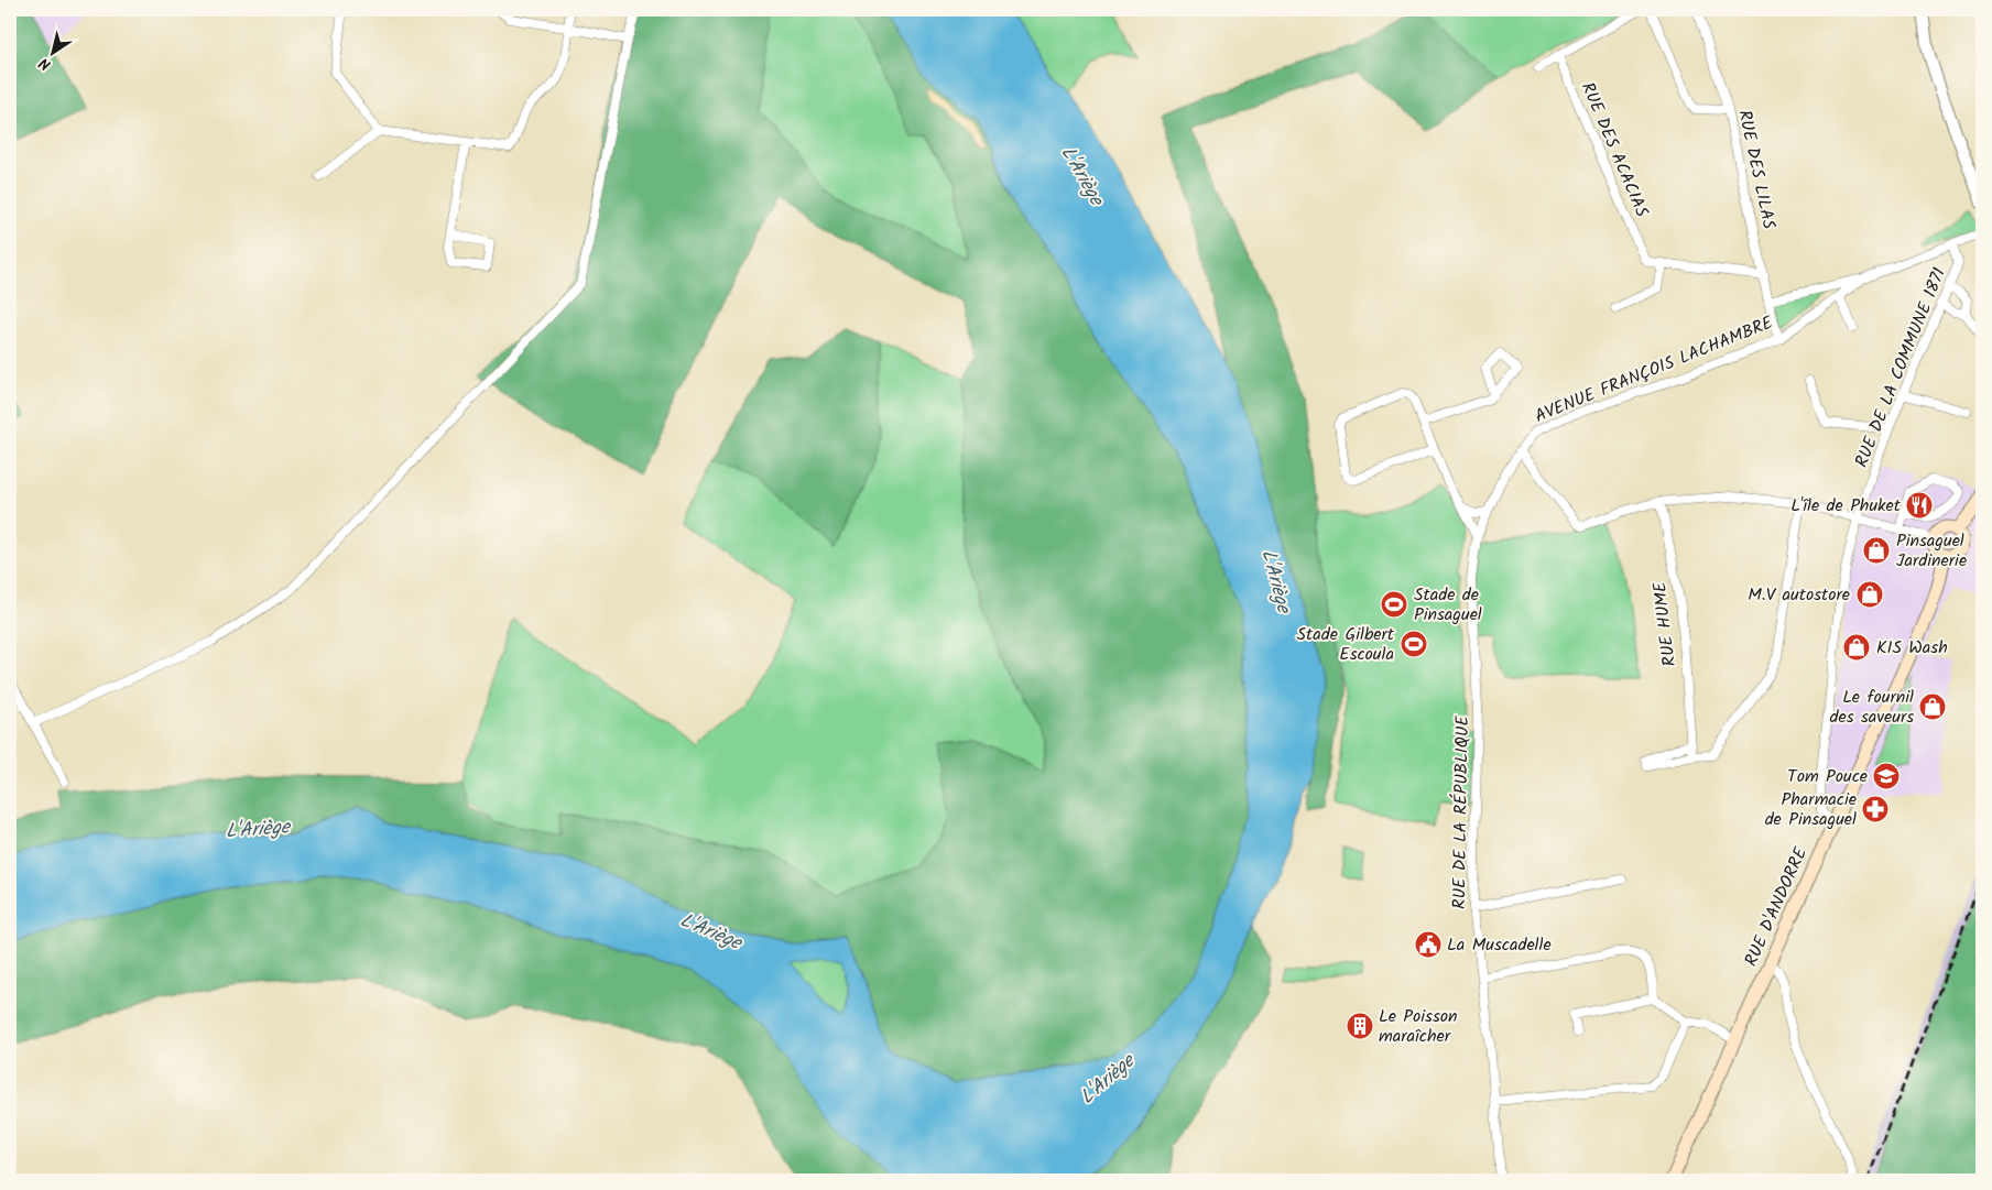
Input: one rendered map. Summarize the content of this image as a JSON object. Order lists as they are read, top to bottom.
{
  "streets": {
    "main road": ["RUE D'ANDORRE"],
    "street": [
      "RUE DES ACACIAS",
      "RUE DES LILAS",
      "RUE DE LA COMMUNE 1871",
      "AVENUE FRANÇOIS LACHAMBRE",
      "RUE HUME",
      "RUE DE LA RÉPUBLIQUE"
    ]
  },
  "crossings": [
    ["RUE DES ACACIAS", "RUE DES LILAS"],
    ["RUE DES LILAS", "AVENUE FRANÇOIS LACHAMBRE"],
    ["RUE DE LA COMMUNE 1871", "AVENUE FRANÇOIS LACHAMBRE"],
    ["RUE DE LA COMMUNE 1871", "RUE D'ANDORRE"],
    ["AVENUE FRANÇOIS LACHAMBRE", "RUE DE LA RÉPUBLIQUE"]
  ],
  "water": ["L'Ariège"],
  "places": {
    "restaurant": ["L'île de Phuket"],
    "shop": [
      "Pinsaguel Jardinerie",
      "M.V autostore",
      "KIS Wash",
      "Le fournil des saveurs"
    ],
    "sports": ["Stade de Pinsaguel", "Stade Gilbert Escoula"],
    "school or university": ["Tom Pouce"],
    "pharmacy": ["Pharmacie de Pinsaguel"],
    "public building": ["La Muscadelle"],
    "building": ["Le Poisson maraîcher"]
  },
  "north": "bottom left"
}
